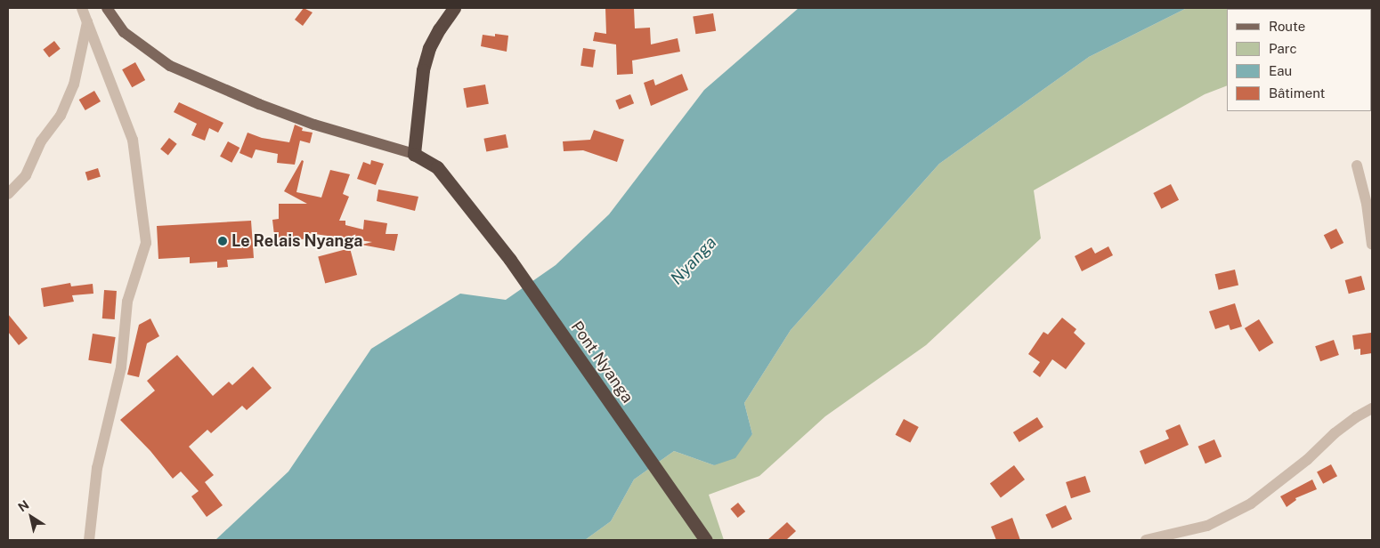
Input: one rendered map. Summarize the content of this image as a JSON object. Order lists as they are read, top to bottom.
{
  "streets": {
    "highway": ["Pont Nyanga"]
  },
  "water": ["Nyanga"],
  "places": ["Le Relais Nyanga"],
  "legend": [
    "Route",
    "Parc",
    "Eau",
    "Bâtiment"
  ],
  "north": "top left"
}
